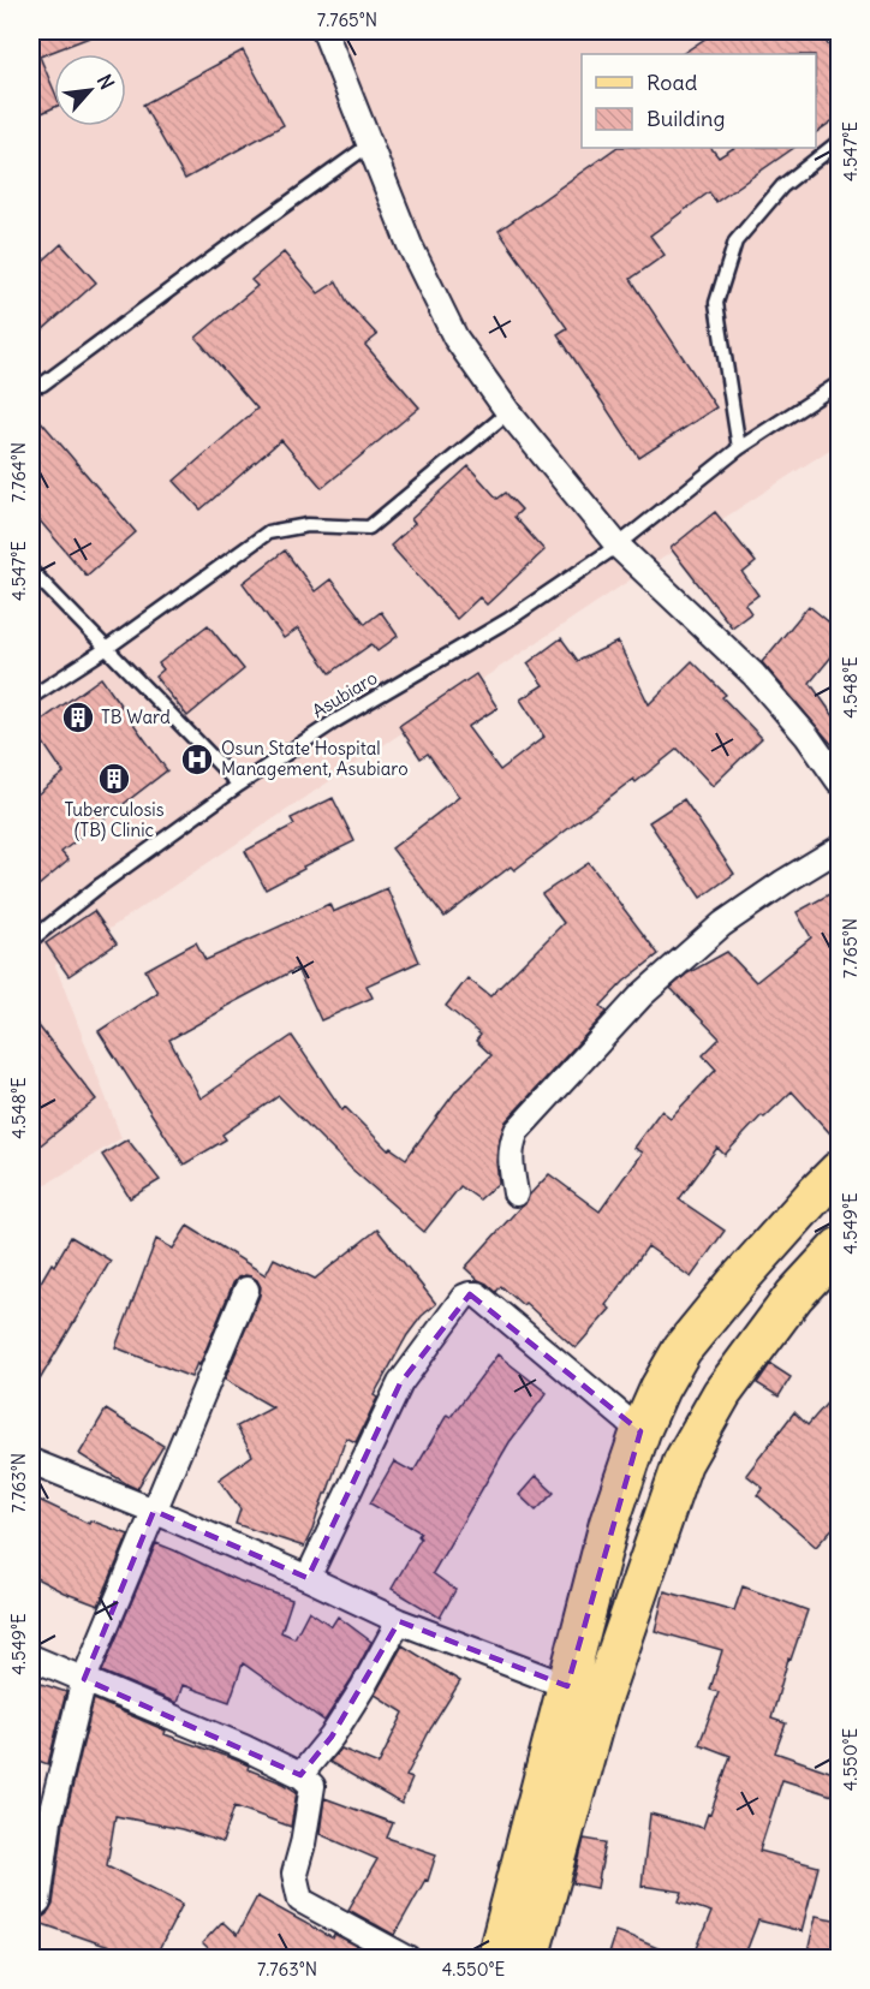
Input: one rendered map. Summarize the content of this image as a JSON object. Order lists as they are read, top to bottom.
{
  "streets": {
    "lane": ["Asubiaro"]
  },
  "places": {
    "building": ["TB Ward", "Tuberculosis (TB) Clinic"],
    "hospital": ["Osun State Hospital Management, Asubiaro"]
  },
  "legend": ["Road", "Building"],
  "north": "top right",
  "coordinates": [
    "7.765°N",
    "4.547°E",
    "7.764°N",
    "4.548°E",
    "4.549°E",
    "7.763°N",
    "4.550°E"
  ]
}
